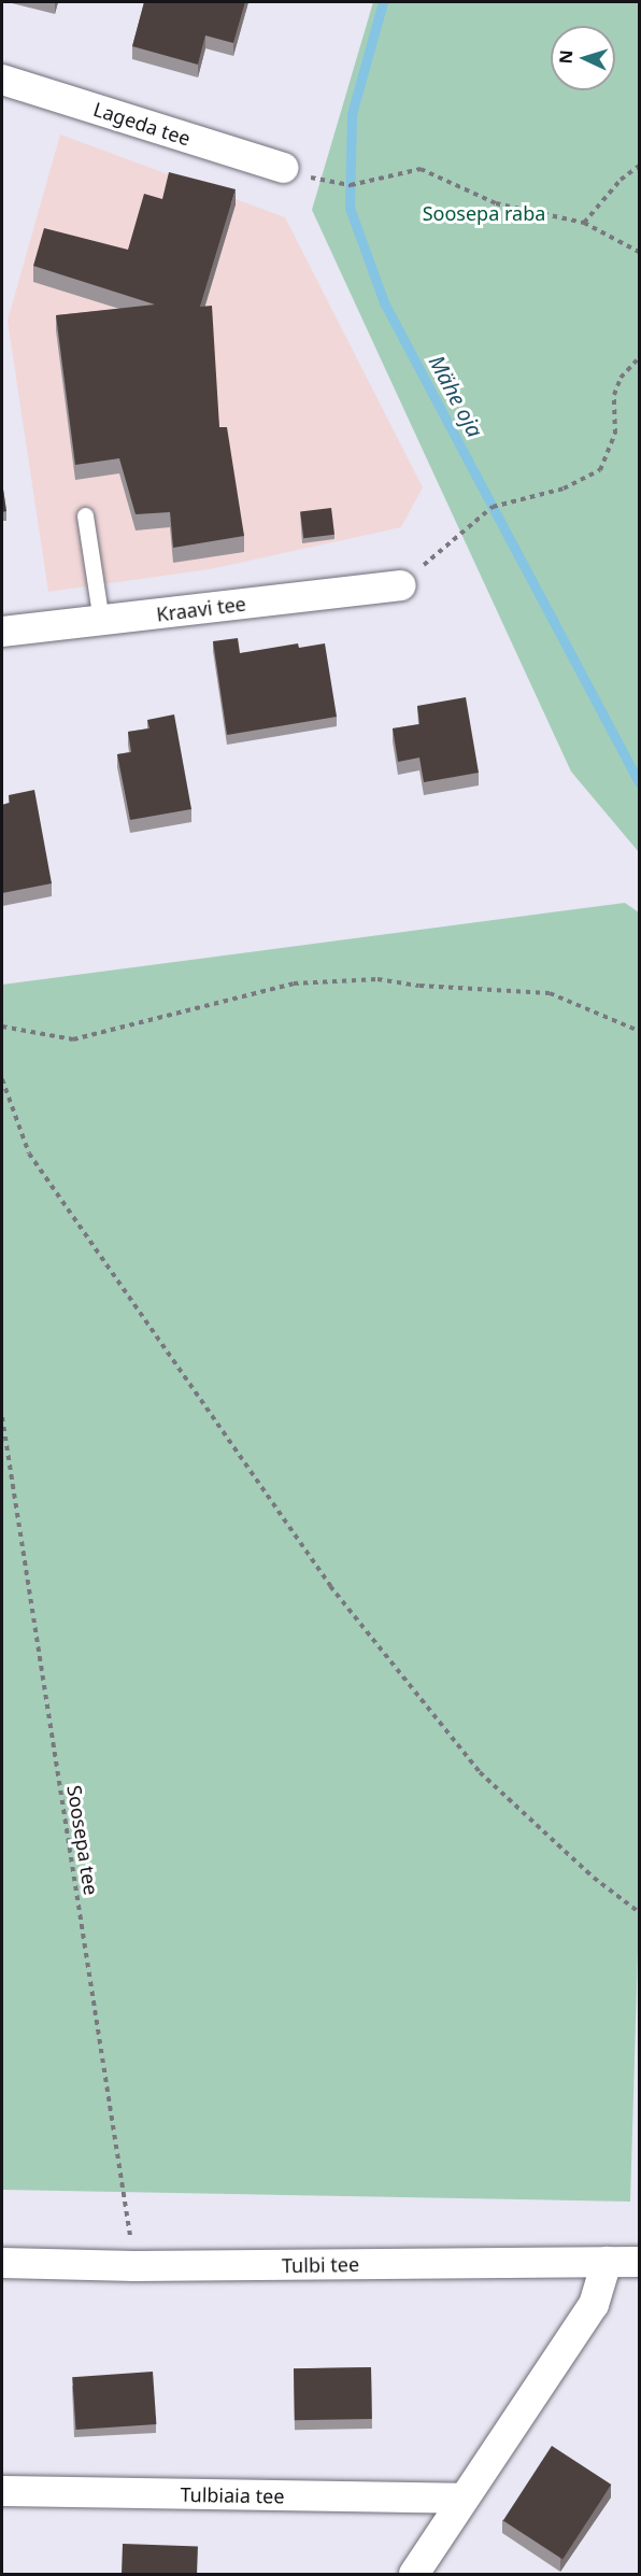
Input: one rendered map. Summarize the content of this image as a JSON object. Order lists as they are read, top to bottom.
{
  "streets": {
    "street": [
      "Lageda tee",
      "Kraavi tee",
      "Tulbi tee",
      "Tulbiaia tee"
    ],
    "path": ["Soosepa tee"]
  },
  "crossings": [
    ["Soosepa tee", "Tulbi tee"]
  ],
  "water": ["Mähe oja"],
  "parks": ["Soosepa raba"],
  "north": "left"
}
